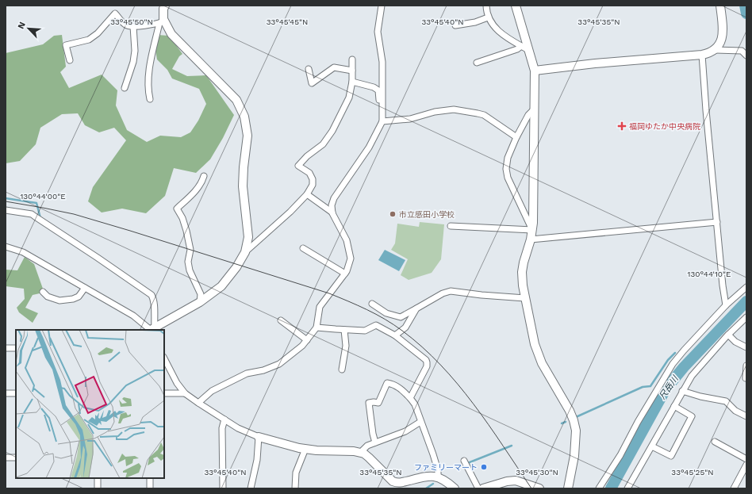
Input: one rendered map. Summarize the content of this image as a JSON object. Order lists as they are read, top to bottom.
{
  "water": ["尺岳川"],
  "places": {
    "health": ["福岡ゆたか中央病院"],
    "other": ["市立感田小学校", "ファミリーマート"]
  },
  "north": "top left",
  "coordinates": [
    "33°45'50\"N",
    "33°45'45\"N",
    "33°45'40\"N",
    "33°45'35\"N",
    "130°44'00\"E",
    "130°44'10\"E",
    "33°45'30\"N",
    "33°45'25\"N"
  ]
}
